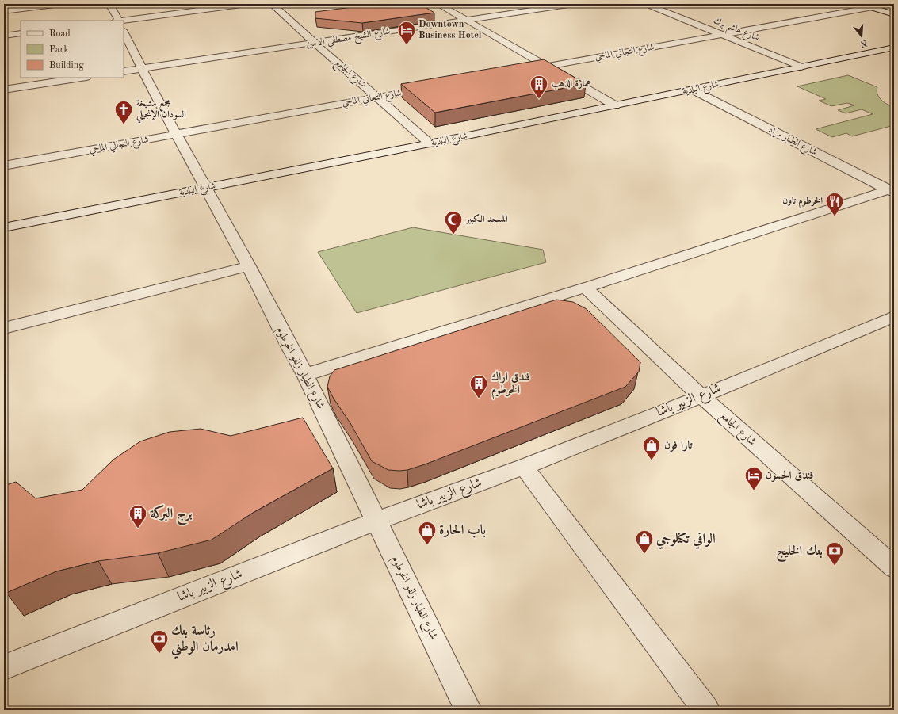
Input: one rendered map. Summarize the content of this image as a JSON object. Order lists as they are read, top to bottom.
{
  "streets": {
    "street": [
      "شارع هاشم بيك",
      "شارع الشيخ مصطفي الامين",
      "شارع التجاني الماحي",
      "شارع الجامع",
      "شارع البلدية",
      "شارع الطيار مراد",
      "شارع الطيار زلفو الخرطوم",
      "شارع الزبير باشا"
    ]
  },
  "crossings": [
    ["شارع هاشم بيك", "شارع التجاني الماحي"],
    ["شارع هاشم بيك", "شارع البلدية"],
    ["شارع الشيخ مصطفي الامين", "شارع الجامع"],
    ["شارع الشيخ مصطفي الامين", "شارع الطيار زلفو الخرطوم"],
    ["شارع التجاني الماحي", "شارع الجامع"],
    ["شارع التجاني الماحي", "شارع الطيار زلفو الخرطوم"],
    ["شارع الجامع", "شارع البلدية"],
    ["شارع الجامع", "شارع الزبير باشا"],
    ["شارع البلدية", "شارع الطيار مراد"],
    ["شارع البلدية", "شارع الطيار زلفو الخرطوم"],
    ["شارع الطيار زلفو الخرطوم", "شارع الزبير باشا"]
  ],
  "places": {
    "hotel": ["Downtown Business Hotel", "فندق الحسون"],
    "building": ["عمارة الذهب", "فندق اراك الخرطوم", "برج البركة"],
    "church": ["مجمع مشيخة السودان الإنجيلي"],
    "restaurant": ["الخرطوم تاون"],
    "mosque": ["المسجد الكبير"],
    "shop": ["تارا فون", "باب الحارة", "الوافي تكنلوجي"],
    "bank": ["بنك الخليج", "رئاسة بنك امدرمان الوطني"]
  },
  "legend": ["Road", "Park", "Building"],
  "north": "bottom"
}
